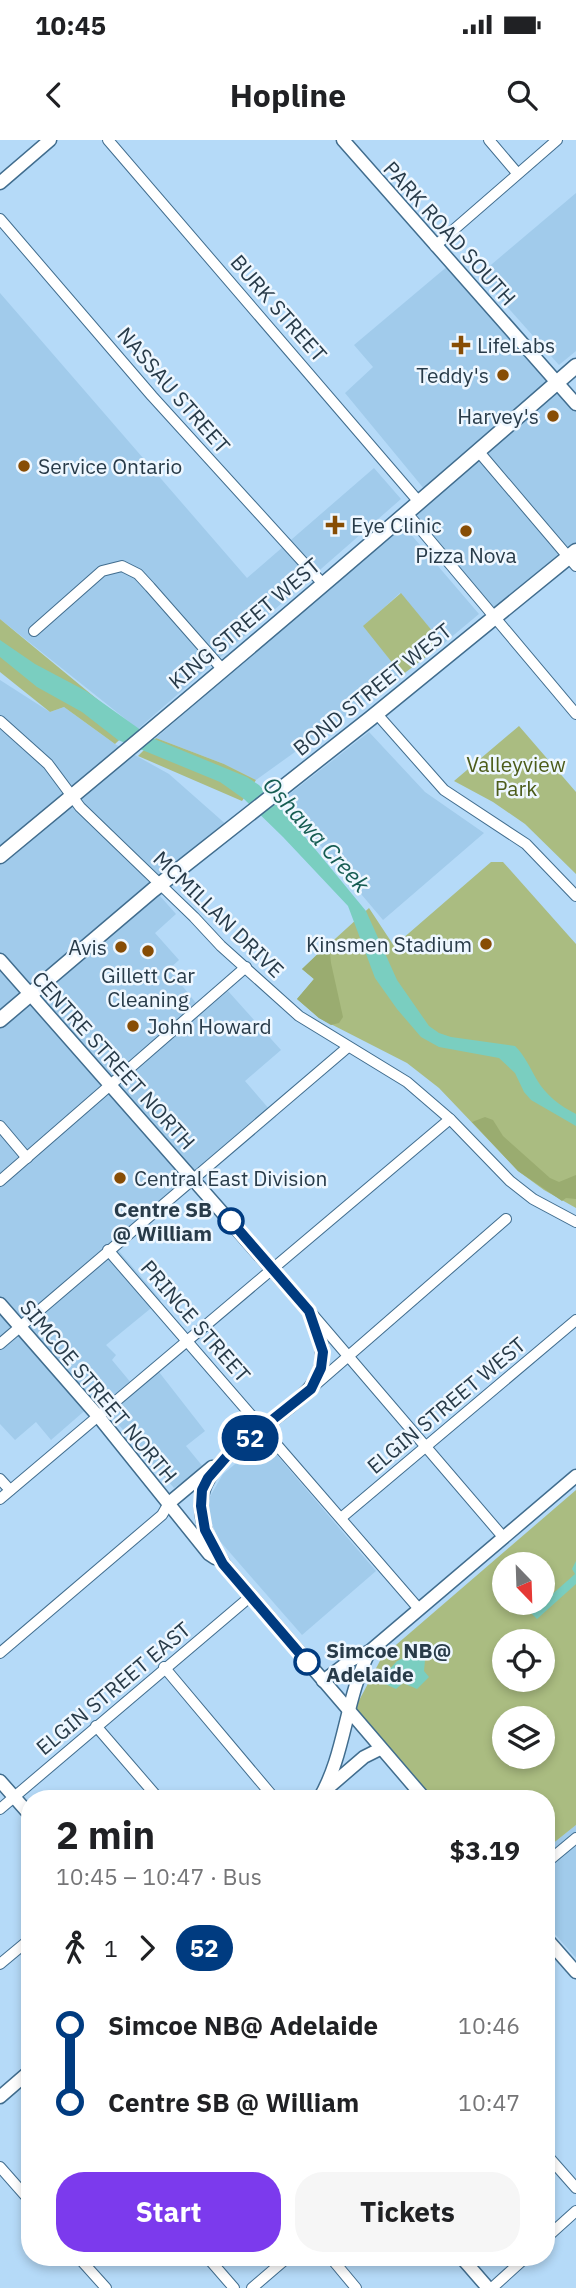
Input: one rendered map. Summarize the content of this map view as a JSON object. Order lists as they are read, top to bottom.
{
  "streets": {
    "main road": [
      "PARK ROAD SOUTH",
      "KING STREET WEST",
      "BOND STREET WEST",
      "CENTRE STREET NORTH",
      "SIMCOE STREET NORTH"
    ],
    "street": [
      "BURK STREET",
      "NASSAU STREET",
      "MCMILLAN DRIVE",
      "PRINCE STREET",
      "ELGIN STREET WEST",
      "ELGIN STREET EAST"
    ]
  },
  "crossings": [
    ["PARK ROAD SOUTH", "KING STREET WEST"],
    ["BURK STREET", "KING STREET WEST"],
    ["NASSAU STREET", "KING STREET WEST"],
    ["KING STREET WEST", "MCMILLAN DRIVE"],
    ["BOND STREET WEST", "MCMILLAN DRIVE"],
    ["BOND STREET WEST", "CENTRE STREET NORTH"],
    ["CENTRE STREET NORTH", "ELGIN STREET WEST"],
    ["PRINCE STREET", "ELGIN STREET WEST"],
    ["SIMCOE STREET NORTH", "ELGIN STREET EAST"]
  ],
  "water": ["Oshawa Creek"],
  "parks": ["Valleyview Park"],
  "places": {
    "health": ["LifeLabs", "Eye Clinic"],
    "other": [
      "Teddy's",
      "Harvey's",
      "Service Ontario",
      "Pizza Nova",
      "Kinsmen Stadium",
      "Avis",
      "Gillett Car Cleaning",
      "John Howard",
      "Central East Division",
      "Centre SB @ William",
      "Simcoe NB@ Adelaide"
    ]
  },
  "lines": ["bus line 52"],
  "north": "bottom right",
  "page": {
    "status": "10:45",
    "header": "Hopline",
    "on_map": "52",
    "heading": ["2 min", "10:45 – 10:47 · Bus", "$3.19"],
    "legs": ["1", "52"],
    "list": [
      {
        "name": "Simcoe NB@ Adelaide",
        "value": "10:46"
      },
      {
        "name": "Centre SB @ William",
        "value": "10:47"
      }
    ],
    "buttons": ["Start", "Tickets"]
  }
}
